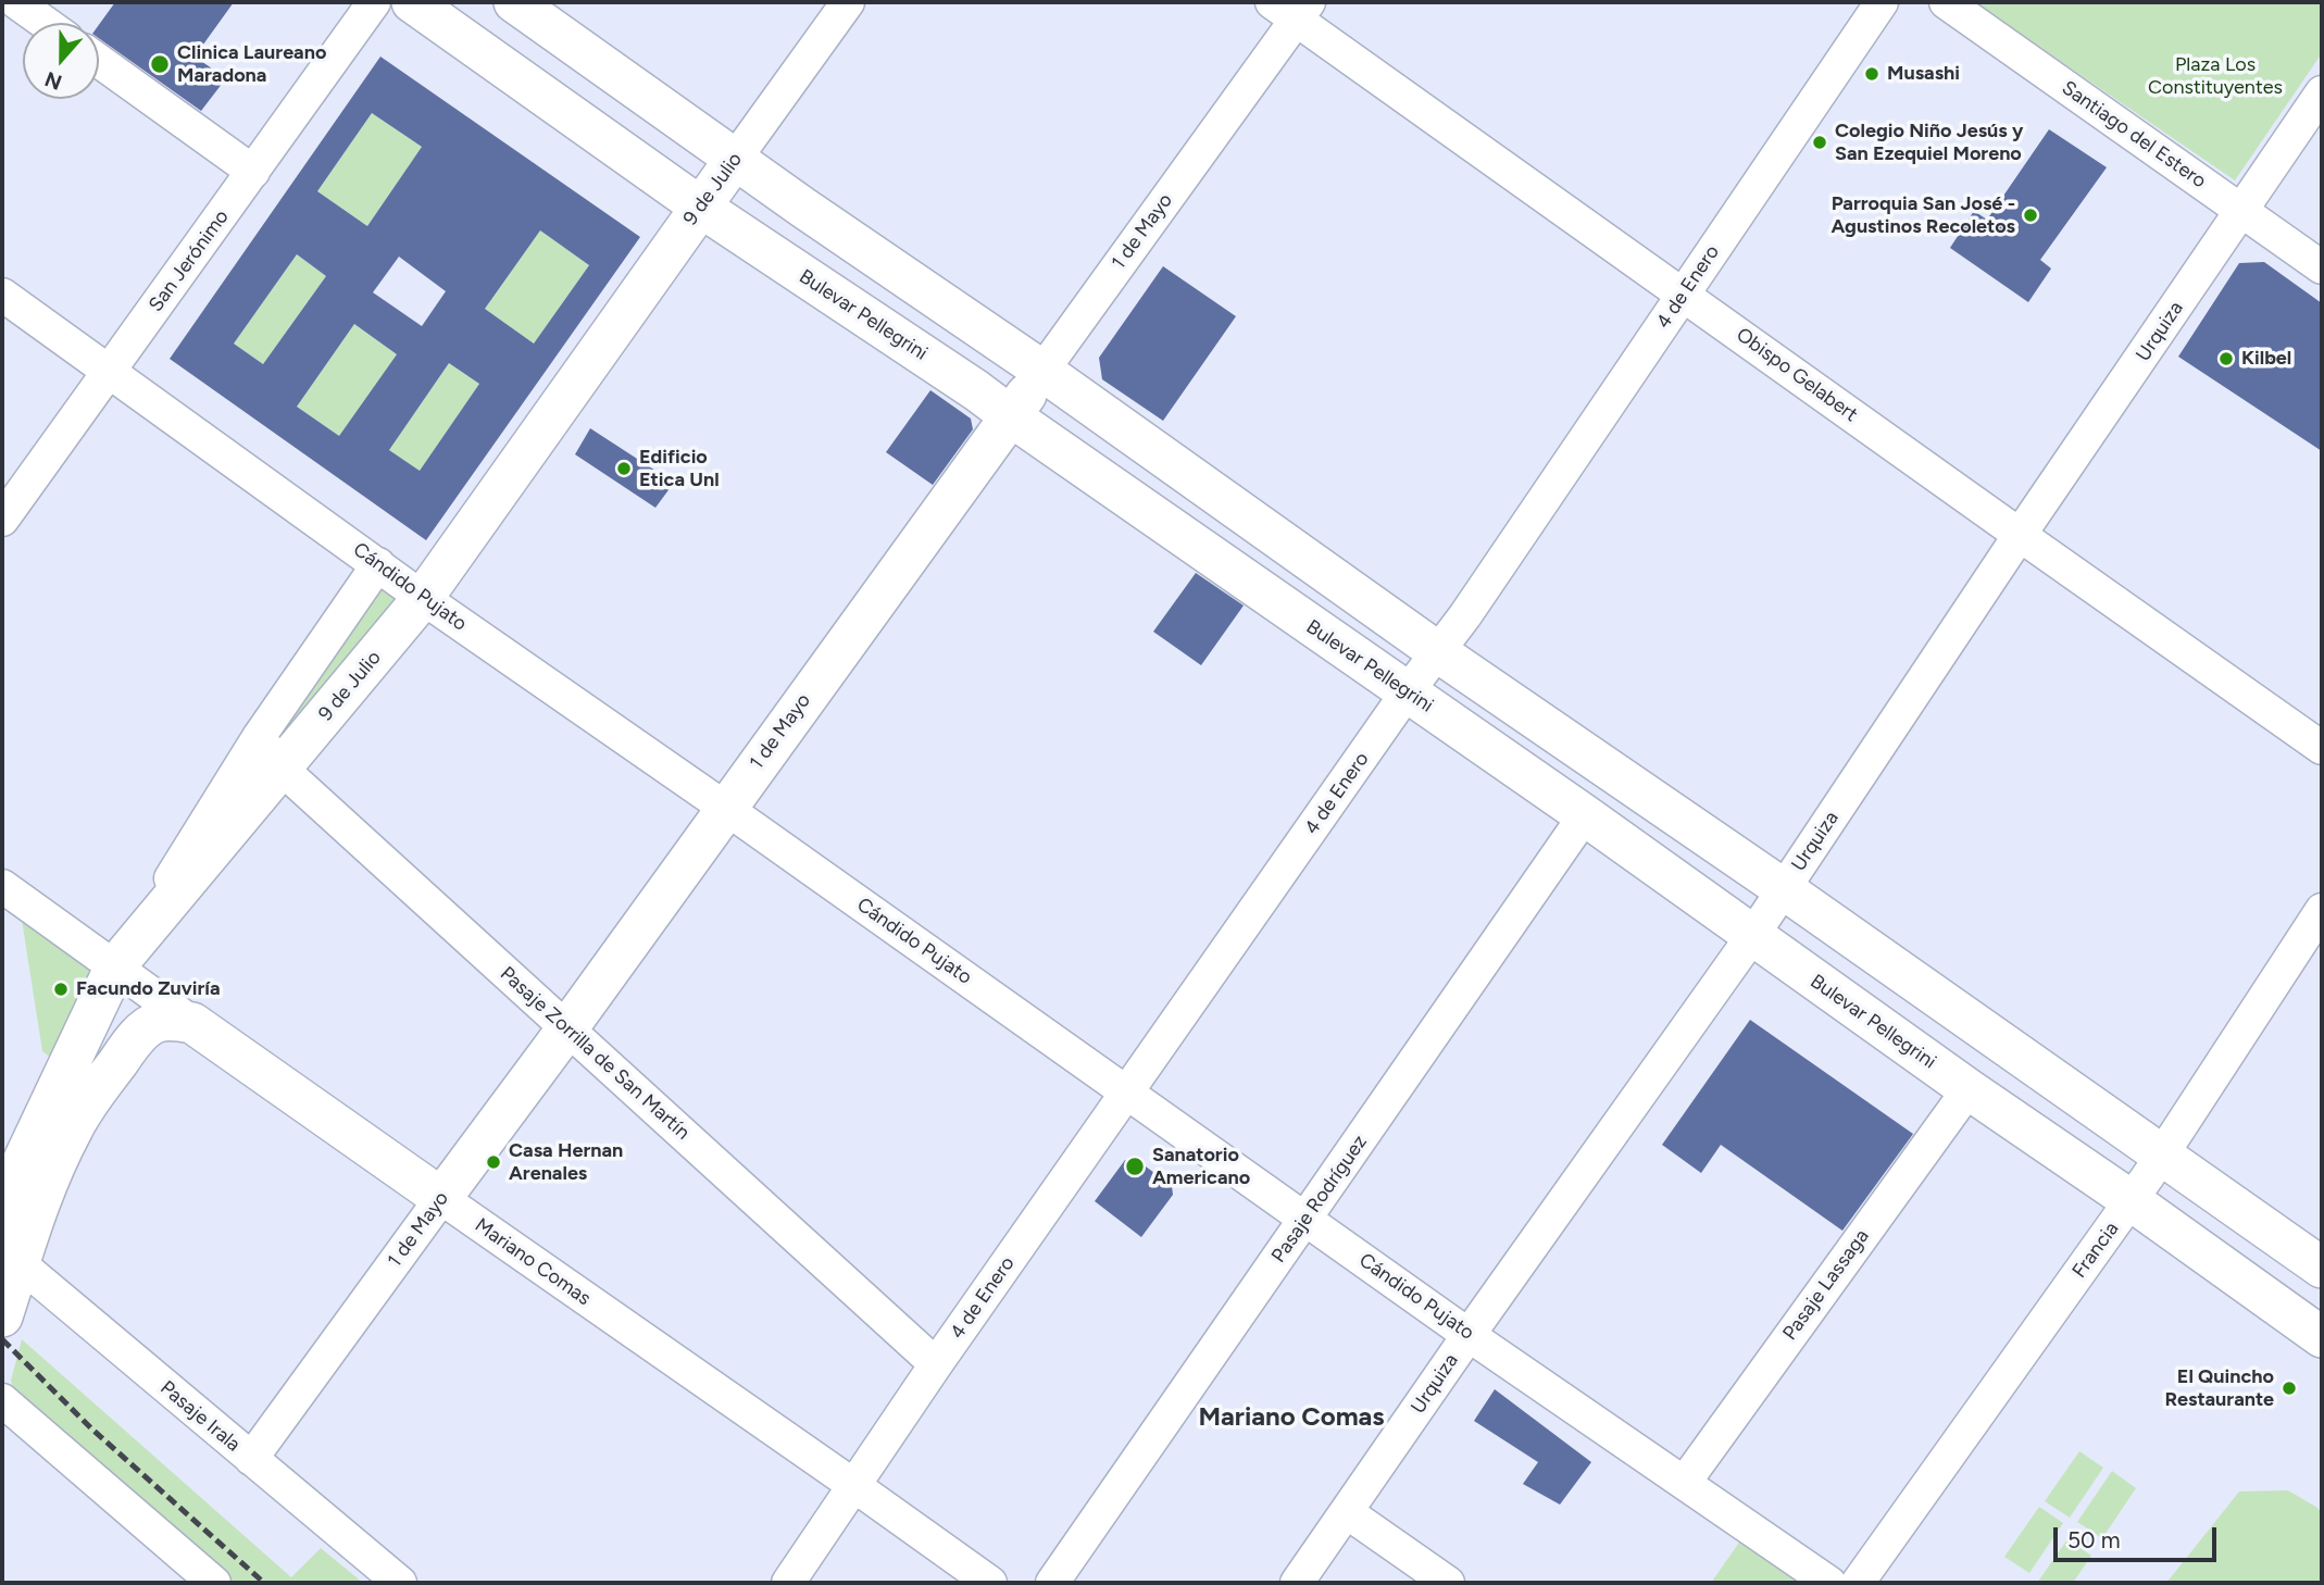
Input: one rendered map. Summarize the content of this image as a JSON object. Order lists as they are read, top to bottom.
{
  "streets": {
    "main road": [
      "9 de Julio",
      "1 de Mayo",
      "Bulevar Pellegrini",
      "Mariano Comas"
    ],
    "street": [
      "Santiago del Estero",
      "San Jerónimo",
      "4 de Enero",
      "Urquiza",
      "Obispo Gelabert",
      "Cándido Pujato",
      "Pasaje Zorrilla de San Martín",
      "Pasaje Rodríguez",
      "Francia",
      "Pasaje Lassaga",
      "Pasaje Irala"
    ]
  },
  "crossings": [
    ["Santiago del Estero", "Urquiza"],
    ["9 de Julio", "Bulevar Pellegrini"],
    ["9 de Julio", "Cándido Pujato"],
    ["9 de Julio", "Pasaje Zorrilla de San Martín"],
    ["9 de Julio", "Mariano Comas"],
    ["1 de Mayo", "Bulevar Pellegrini"],
    ["1 de Mayo", "Obispo Gelabert"],
    ["1 de Mayo", "Cándido Pujato"],
    ["1 de Mayo", "Pasaje Zorrilla de San Martín"],
    ["1 de Mayo", "Mariano Comas"],
    ["1 de Mayo", "Pasaje Irala"],
    ["San Jerónimo", "Cándido Pujato"],
    ["4 de Enero", "Bulevar Pellegrini"],
    ["4 de Enero", "Obispo Gelabert"],
    ["4 de Enero", "Cándido Pujato"],
    ["4 de Enero", "Pasaje Zorrilla de San Martín"],
    ["4 de Enero", "Mariano Comas"],
    ["Bulevar Pellegrini", "Urquiza"],
    ["Bulevar Pellegrini", "Pasaje Rodríguez"],
    ["Bulevar Pellegrini", "Francia"],
    ["Bulevar Pellegrini", "Pasaje Lassaga"],
    ["Urquiza", "Obispo Gelabert"],
    ["Urquiza", "Cándido Pujato"],
    ["Cándido Pujato", "Pasaje Rodríguez"],
    ["Cándido Pujato", "Pasaje Lassaga"]
  ],
  "districts": ["Mariano Comas"],
  "parks": ["Plaza Los Constituyentes"],
  "places": [
    "Clinica Laureano Maradona",
    "Musashi",
    "Colegio Niño Jesús y San Ezequiel Moreno",
    "Parroquia San José - Agustinos Recoletos",
    "Kilbel",
    "Edificio Etica Unl",
    "Facundo Zuviría",
    "Casa Hernan Arenales",
    "Sanatorio Americano",
    "El Quincho Restaurante"
  ],
  "scale_bar": "50 m",
  "north": "bottom"
}
